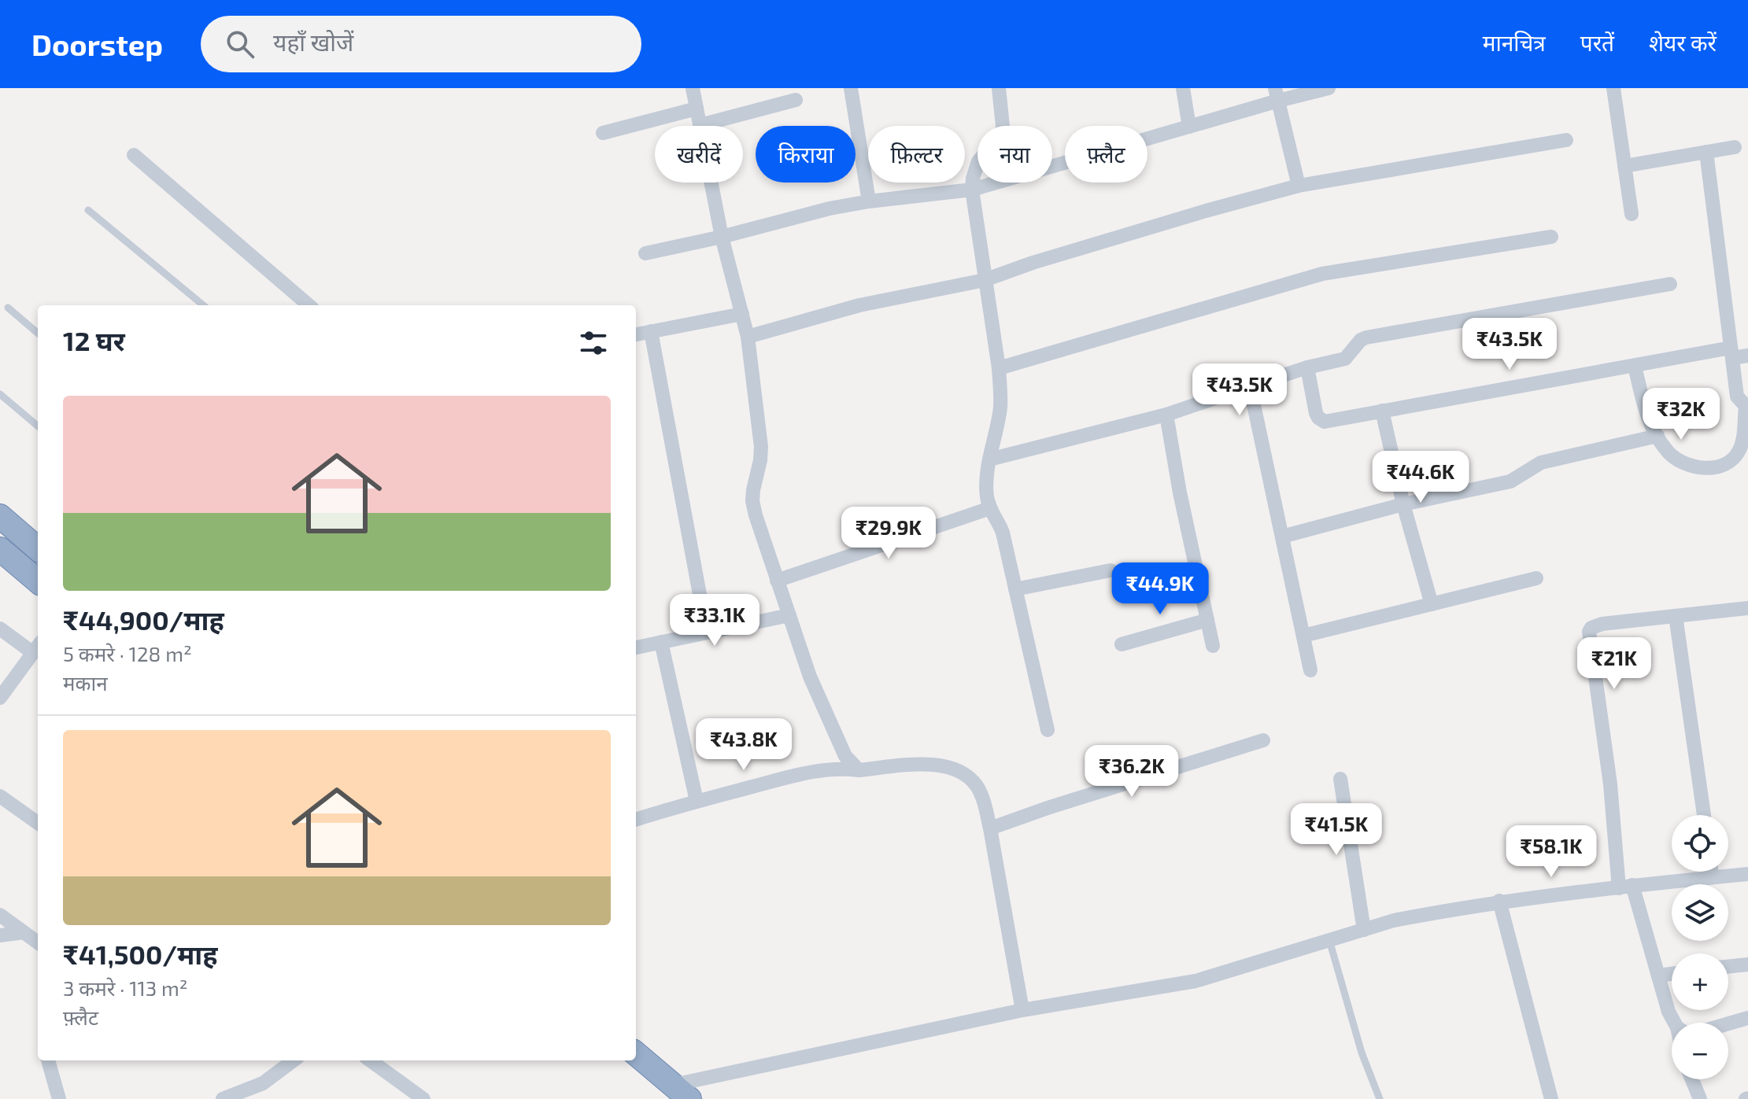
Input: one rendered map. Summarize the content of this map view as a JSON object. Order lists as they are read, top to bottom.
{
  "page": {
    "header": "Doorstep",
    "search": "यहाँ खोजें",
    "nav": ["मानचित्र", "परतें", "शेयर करें"],
    "chip": [
      "खरीदें",
      "किराया",
      "फ़िल्टर",
      "नया",
      "फ़्लैट"
    ],
    "heading": "12 घर",
    "price": [
      "₹43.5K",
      "₹43.5K",
      "₹32K",
      "₹44.6K",
      "₹29.9K",
      "₹44.9K",
      "₹33.1K",
      "₹21K",
      "₹43.8K",
      "₹36.2K",
      "₹41.5K",
      "₹58.1K"
    ],
    "list": [
      {
        "name": "₹44,900/माह",
        "note": "5 कमरे · 128 m² · मकान"
      },
      {
        "name": "₹41,500/माह",
        "note": "3 कमरे · 113 m² · फ़्लैट"
      }
    ],
    "map_buttons": ["+", "−"]
  }
}
